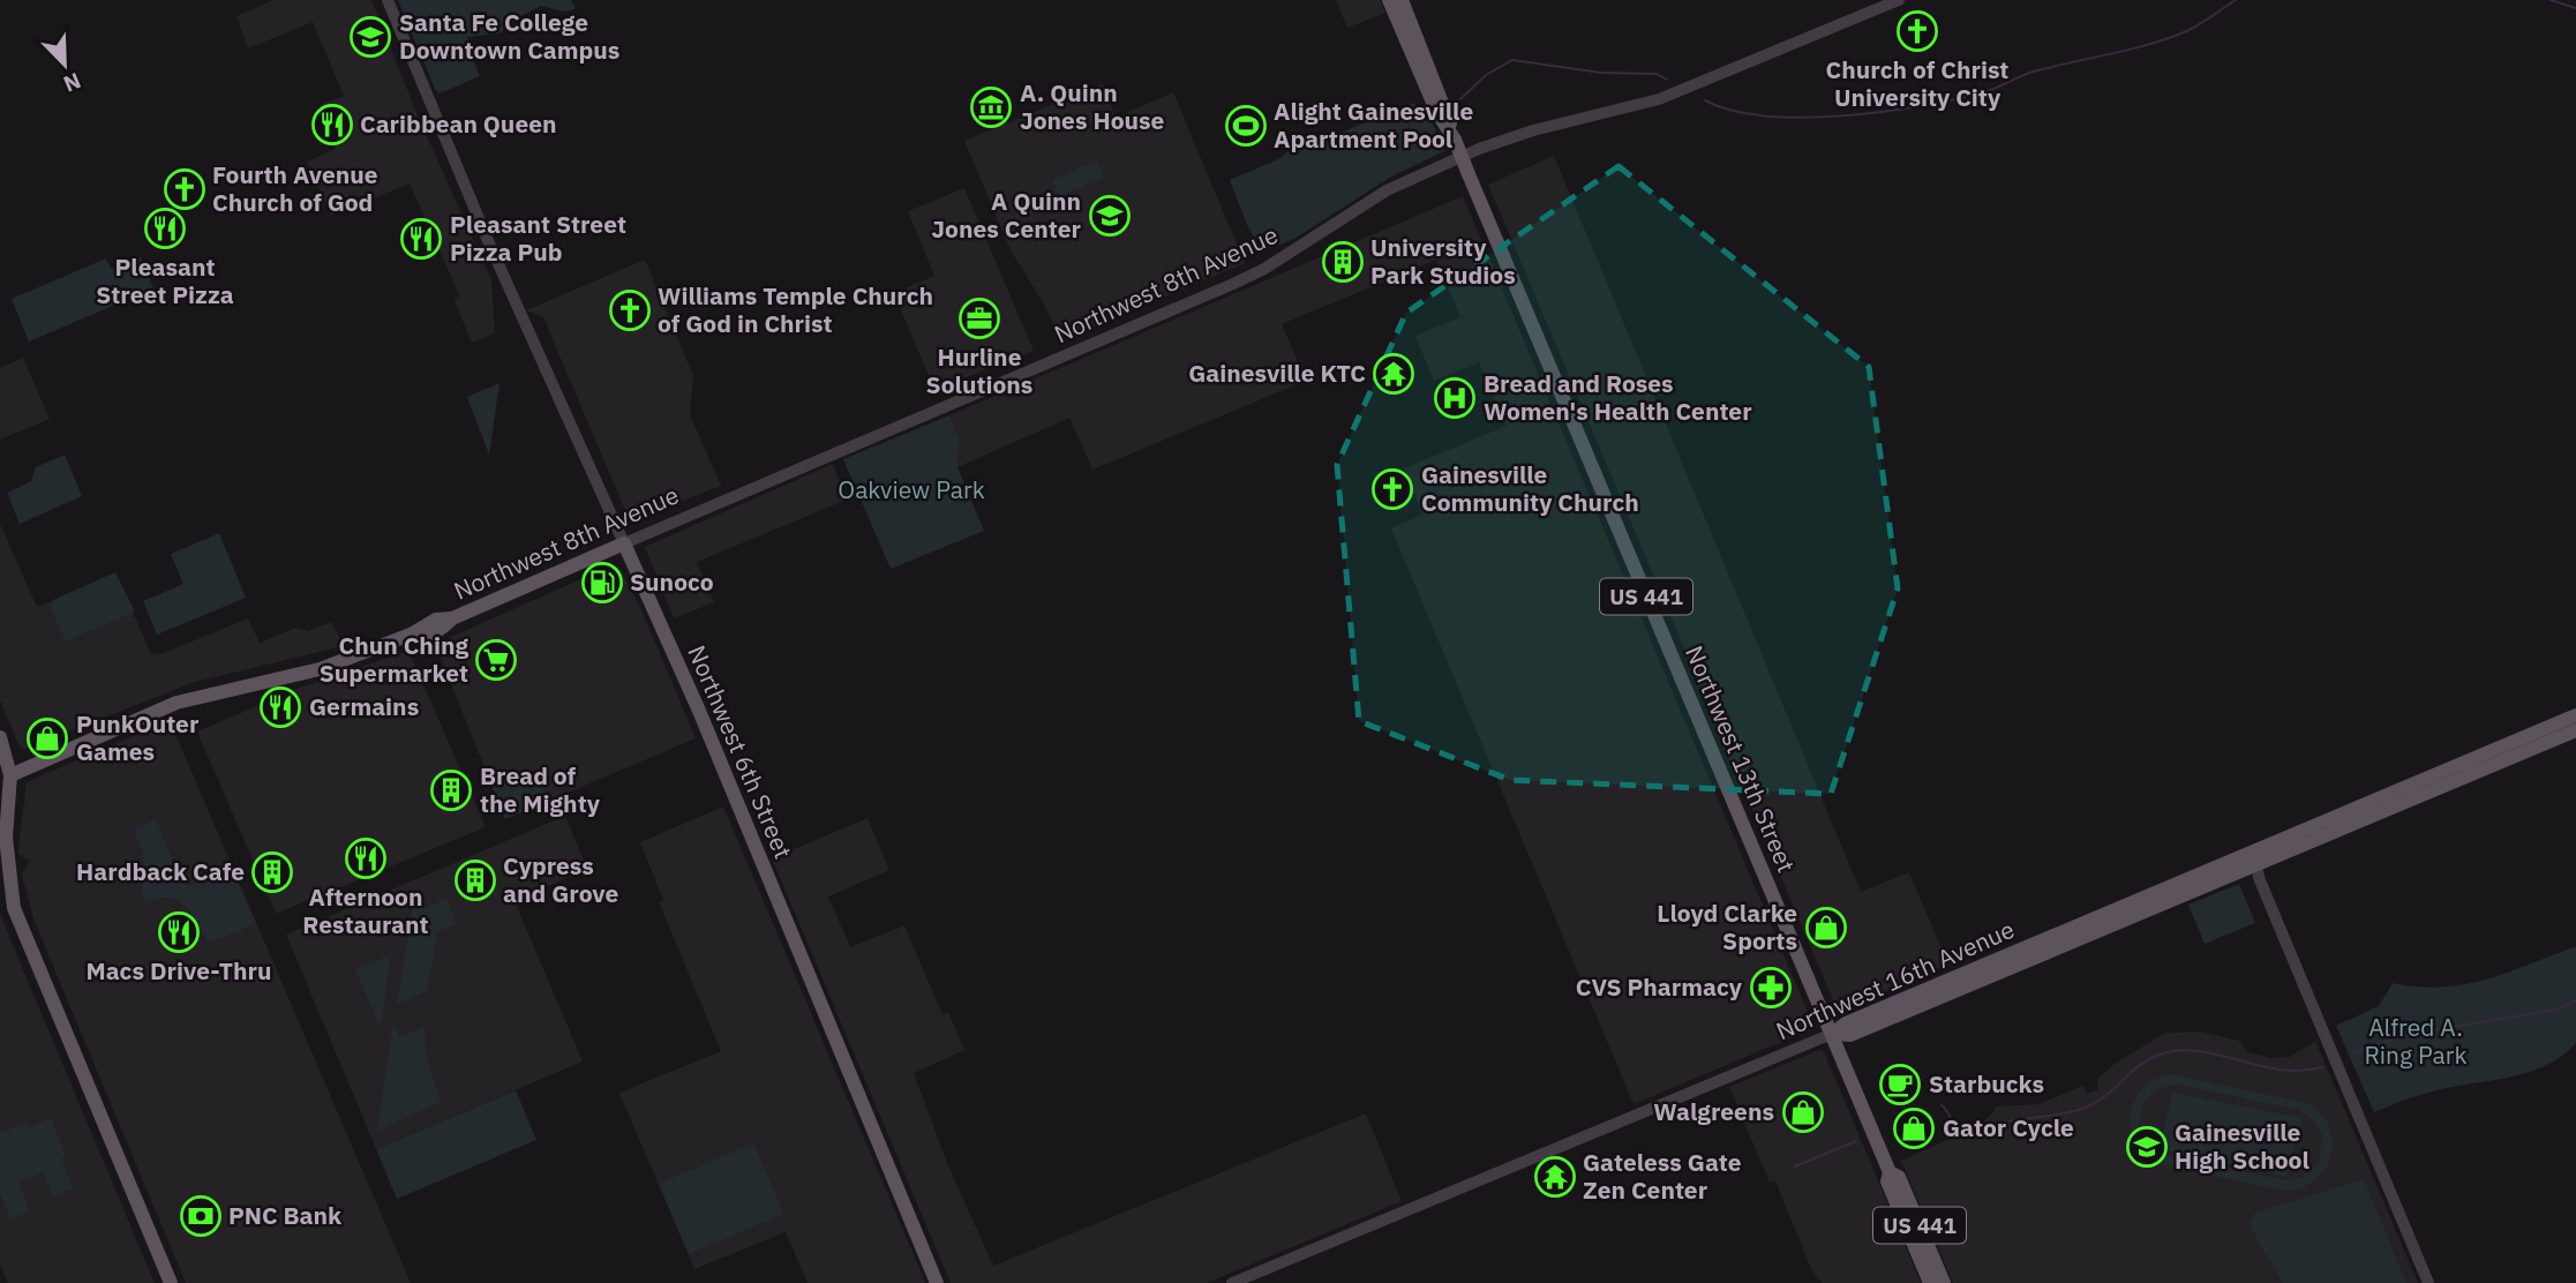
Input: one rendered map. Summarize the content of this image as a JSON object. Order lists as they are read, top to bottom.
{
  "streets": {
    "main road": [
      "Northwest 8th Avenue",
      "US 441",
      "Northwest 6th Street",
      "Northwest 13th Street",
      "Northwest 16th Avenue"
    ]
  },
  "crossings": [
    ["Northwest 8th Avenue", "Northwest 6th Street"],
    ["Northwest 13th Street", "Northwest 16th Avenue"]
  ],
  "parks": ["Oakview Park", "Alfred A. Ring Park"],
  "places": {
    "church": [
      "Church of Christ University City",
      "Fourth Avenue Church of God",
      "Williams Temple Church of God in Christ",
      "Gainesville Community Church"
    ],
    "school or university": ["Santa Fe College Downtown Campus", "A Quinn Jones Center", "Gainesville High School"],
    "museum": ["A. Quinn Jones House"],
    "restaurant": [
      "Caribbean Queen",
      "Pleasant Street Pizza",
      "Pleasant Street Pizza Pub",
      "Germains",
      "Afternoon Restaurant",
      "Macs Drive-Thru"
    ],
    "sports": ["Alight Gainesville Apartment Pool"],
    "building": [
      "University Park Studios",
      "Bread of the Mighty",
      "Hardback Cafe",
      "Cypress and Grove"
    ],
    "office": ["Hurline Solutions"],
    "temple": ["Gainesville KTC", "Gateless Gate Zen Center"],
    "hospital": ["Bread and Roses Women's Health Center"],
    "fuel station": ["Sunoco"],
    "supermarket": ["Chun Ching Supermarket"],
    "shop": [
      "PunkOuter Games",
      "Lloyd Clarke Sports",
      "Walgreens",
      "Gator Cycle"
    ],
    "pharmacy": ["CVS Pharmacy"],
    "cafe": ["Starbucks"],
    "bank": ["PNC Bank"]
  },
  "north": "bottom right"
}
